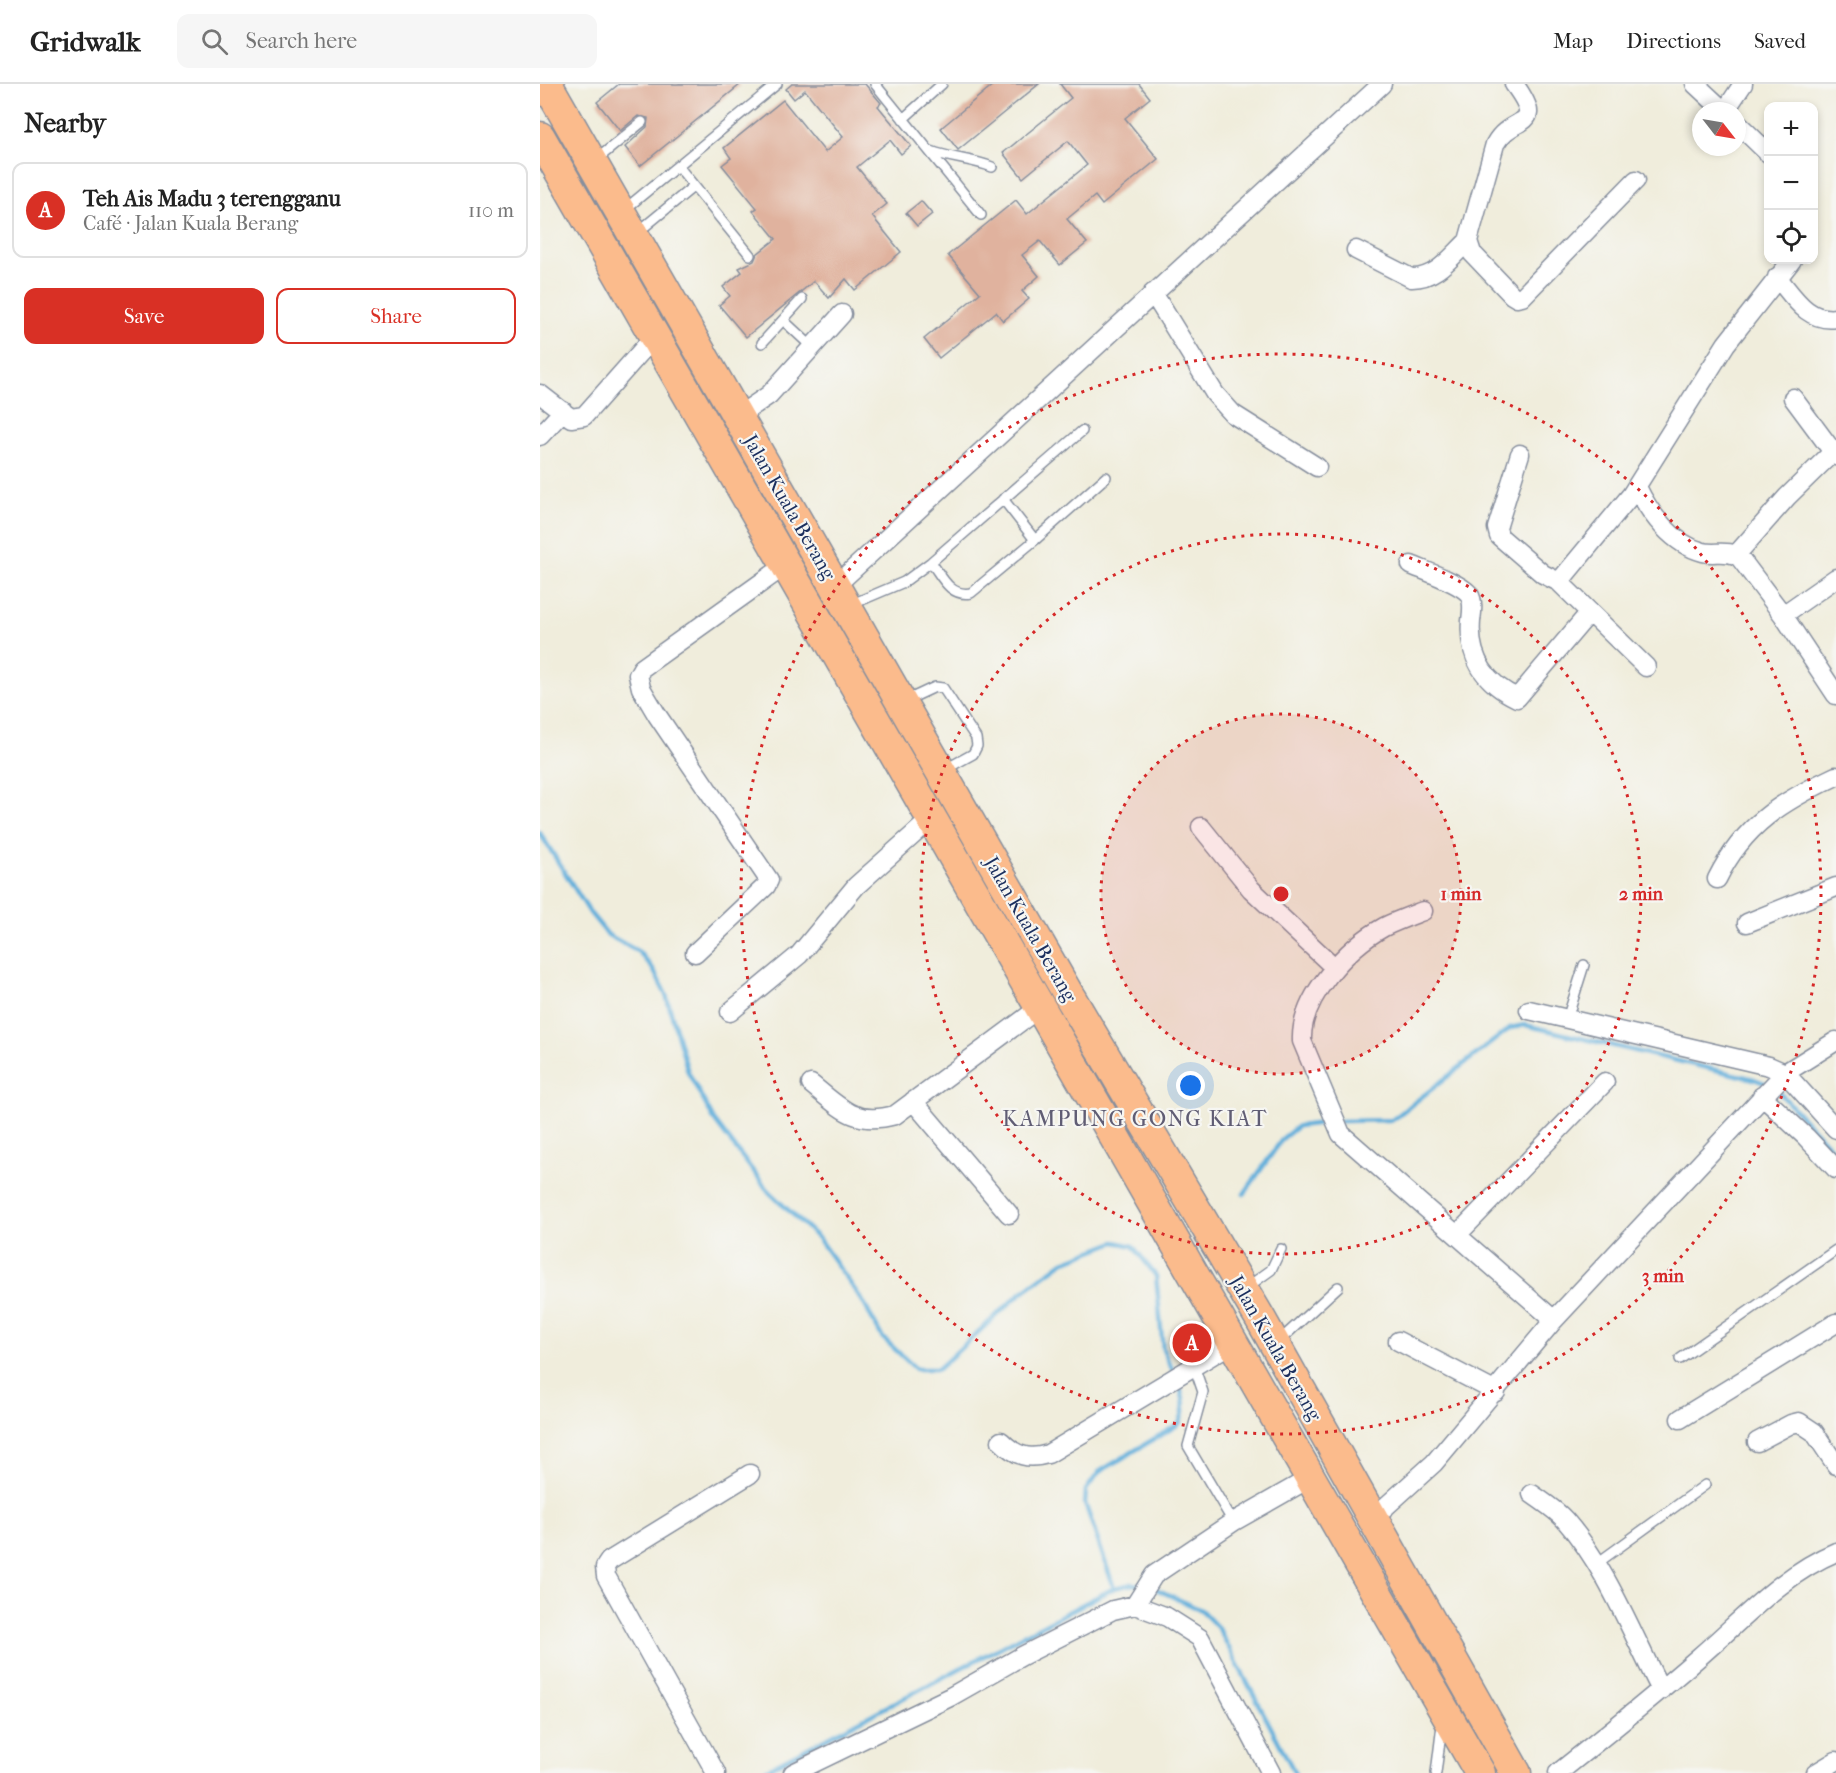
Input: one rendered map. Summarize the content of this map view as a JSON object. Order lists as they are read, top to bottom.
{
  "streets": {
    "highway": ["Jalan Kuala Berang"]
  },
  "districts": ["KAMPUNG GONG KIAT"],
  "north": "bottom right",
  "page": {
    "header": "Gridwalk",
    "search": "Search here",
    "nav": ["Map", "Directions", "Saved"],
    "heading": "Nearby",
    "map_buttons": ["+", "−"],
    "list": [
      {
        "mark": "A",
        "name": "Teh Ais Madu 3 terengganu",
        "note": "Café · Jalan Kuala Berang",
        "value": "110 m"
      }
    ],
    "buttons": ["Save", "Share"],
    "pins": "A"
  },
  "rings": ["1 min", "2 min", "3 min"]
}
